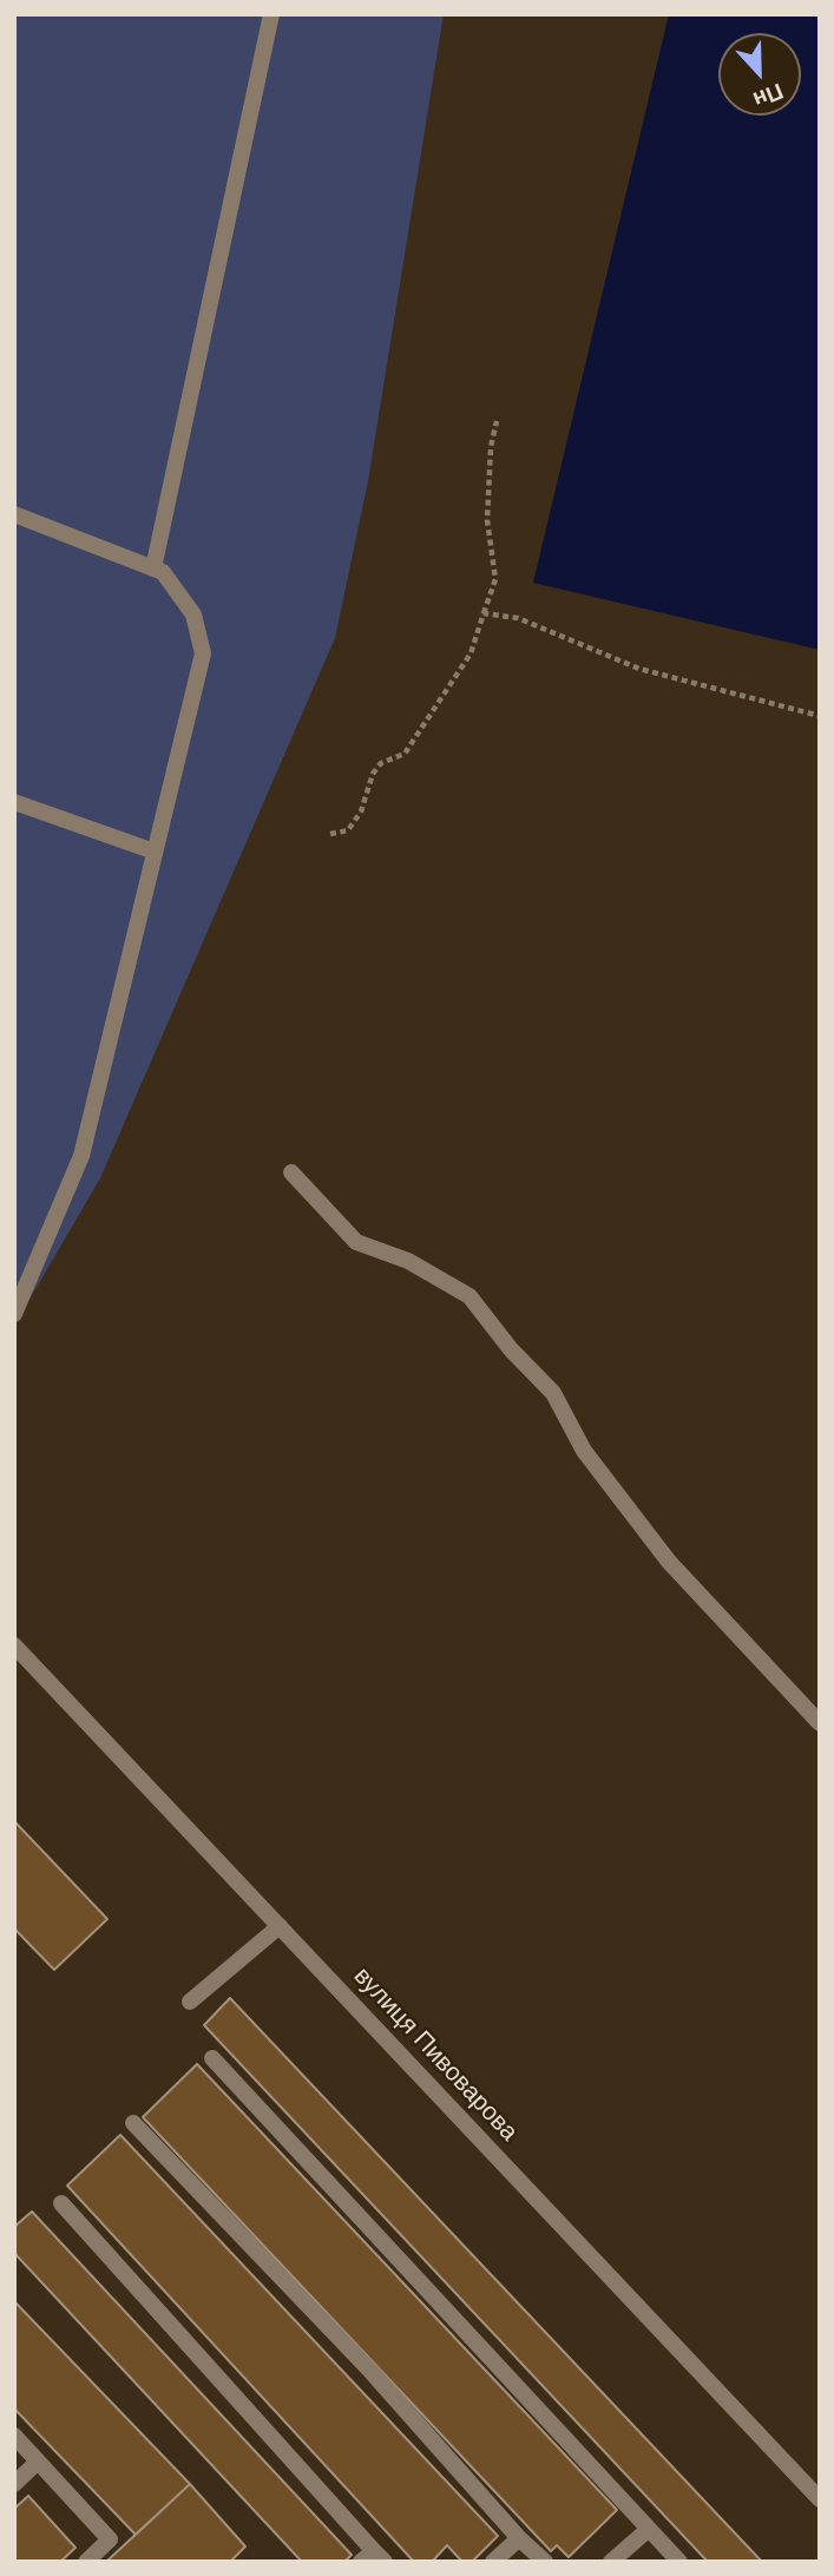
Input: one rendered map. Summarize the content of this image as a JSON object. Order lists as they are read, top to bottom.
{
  "streets": {
    "street": ["вулиця Пивоварова"]
  },
  "north": "bottom"
}
